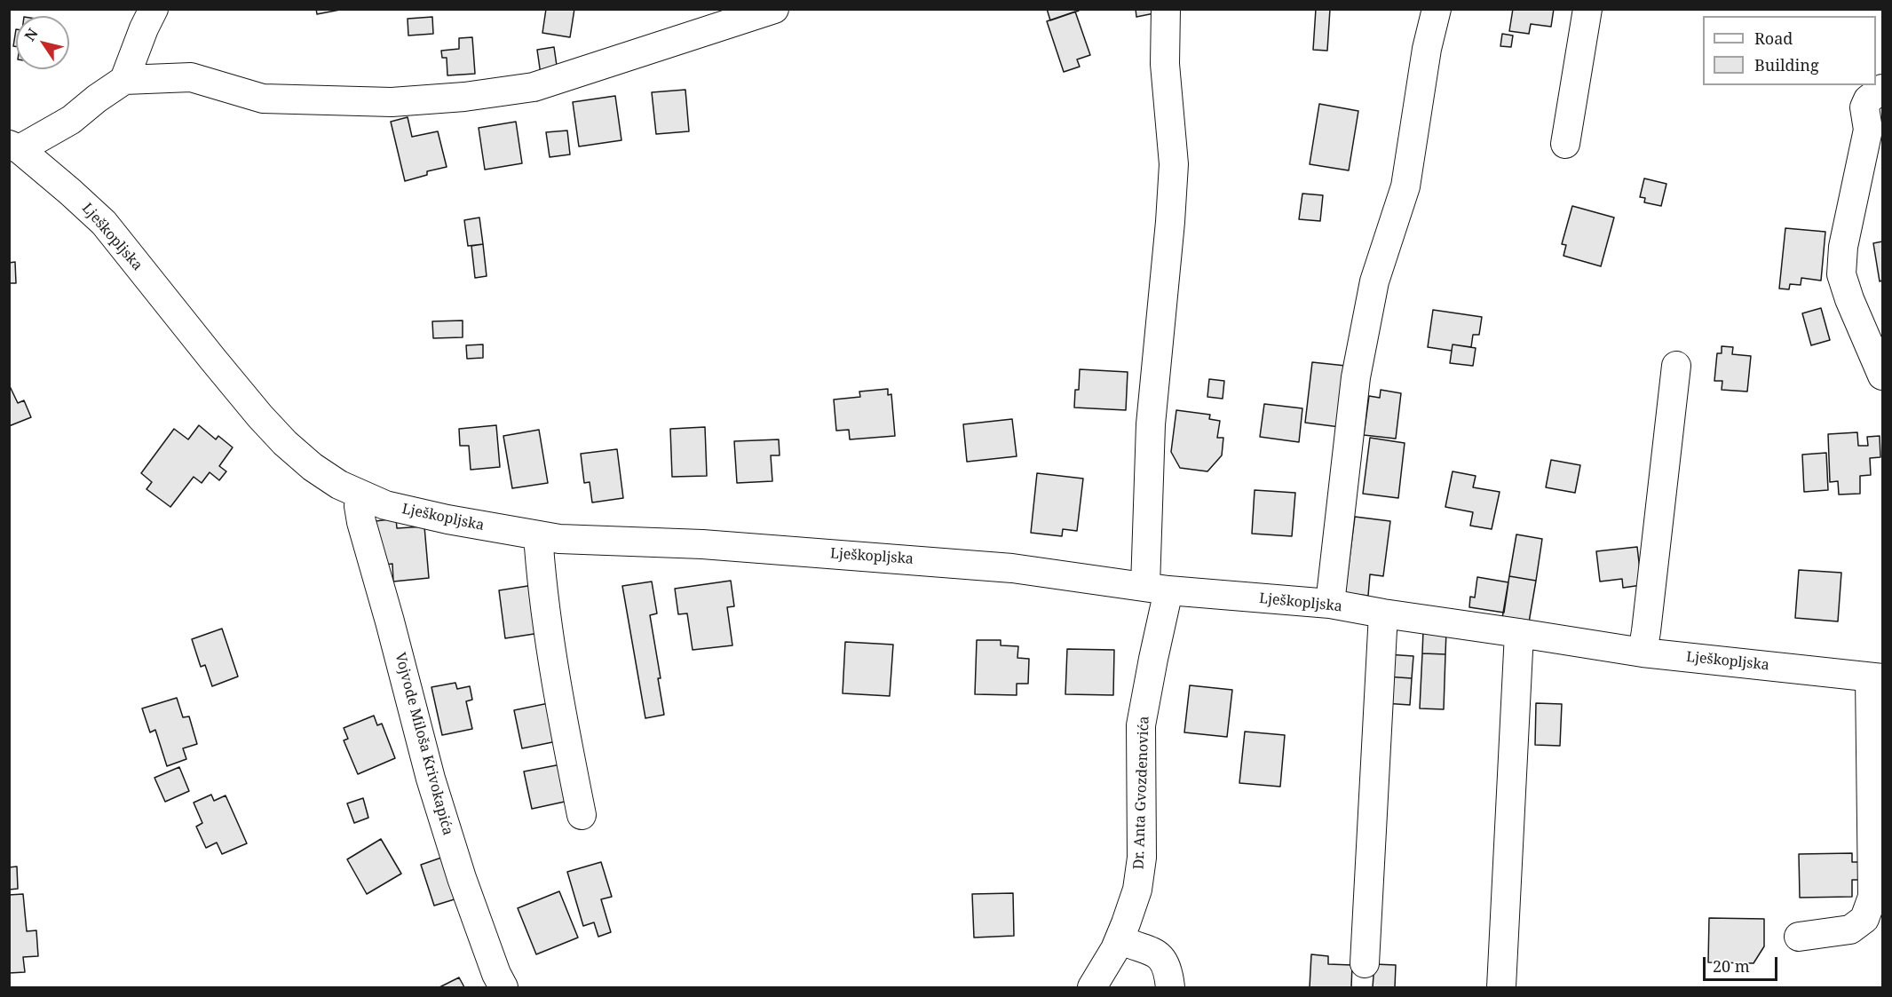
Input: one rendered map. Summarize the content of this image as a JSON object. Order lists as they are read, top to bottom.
{
  "streets": {
    "street": ["Lješkopljska", "Vojvode Miloša Krivokapića", "Dr. Anta Gvozdenovića"]
  },
  "crossings": [
    ["Lješkopljska", "Vojvode Miloša Krivokapića"],
    ["Lješkopljska", "Dr. Anta Gvozdenovića"]
  ],
  "legend": ["Road", "Building"],
  "scale_bar": "20 m",
  "north": "top left"
}
